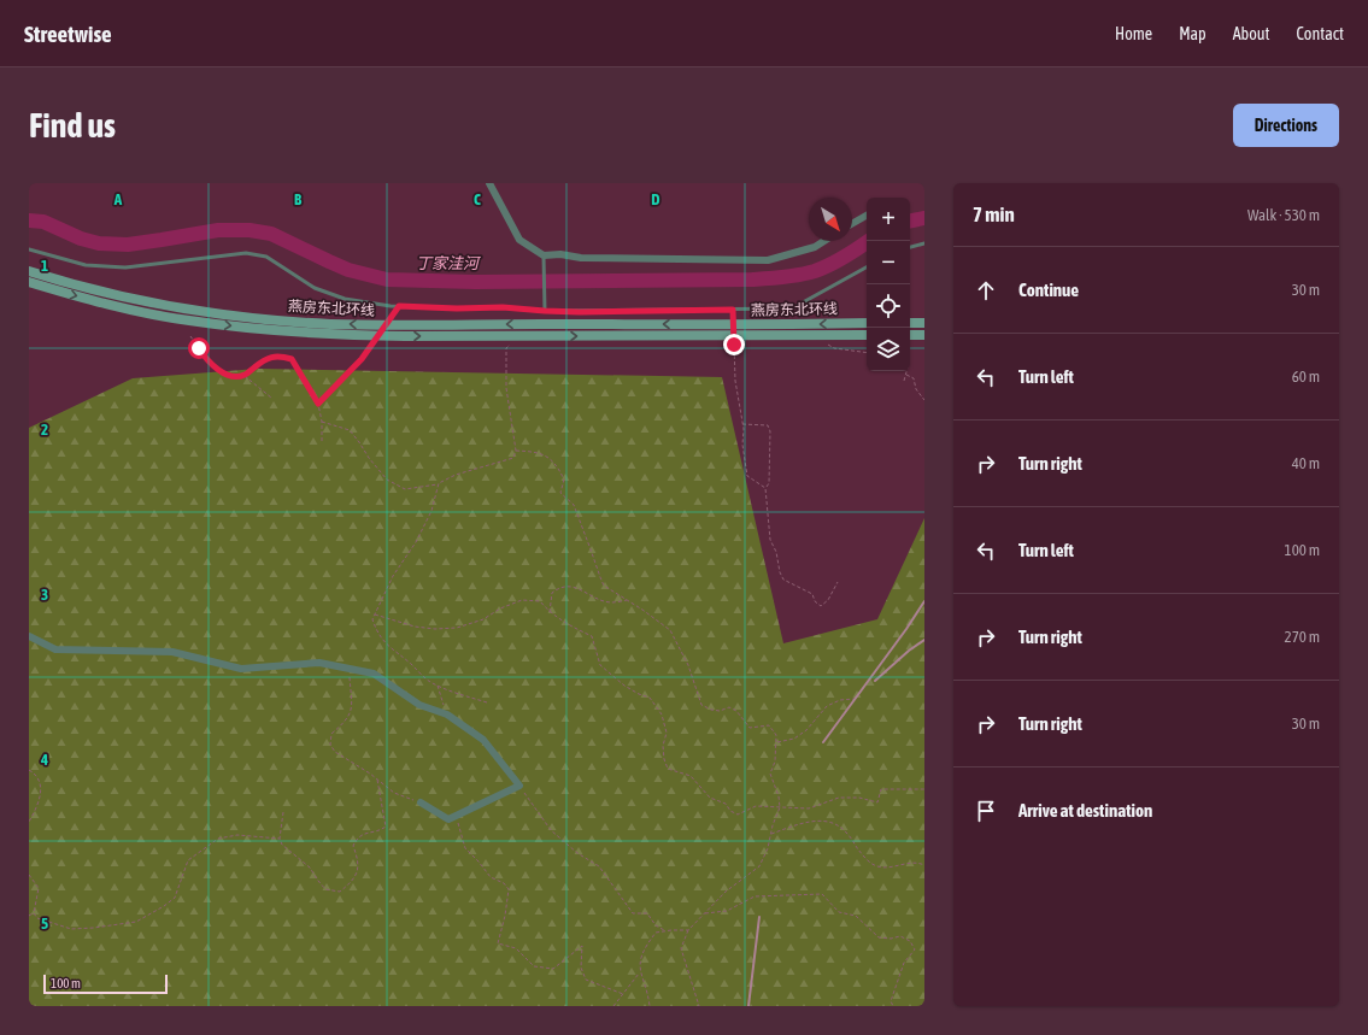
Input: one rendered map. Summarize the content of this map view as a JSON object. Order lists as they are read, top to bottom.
{
  "streets": {
    "main road": ["燕房东北环线"]
  },
  "water": ["丁家洼河"],
  "scale_bar": "100 m",
  "north": "bottom right",
  "page": {
    "header": "Streetwise",
    "nav": [
      "Home",
      "Map",
      "About",
      "Contact"
    ],
    "buttons": "Directions",
    "title": "Find us",
    "heading": ["7 min", "Walk · 530 m"],
    "map_buttons": ["+", "−"],
    "list": [
      ["Continue", "30 m"],
      ["Turn left", "60 m"],
      ["Turn right", "40 m"],
      ["Turn left", "100 m"],
      ["Turn right", "270 m"],
      ["Turn right", "30 m"],
      "Arrive at destination"
    ],
    "scale": "100 m"
  },
  "grid": {
    "columns": [
      "A",
      "B",
      "C",
      "D"
    ],
    "rows": [
      "1",
      "2",
      "3",
      "4",
      "5"
    ]
  }
}
